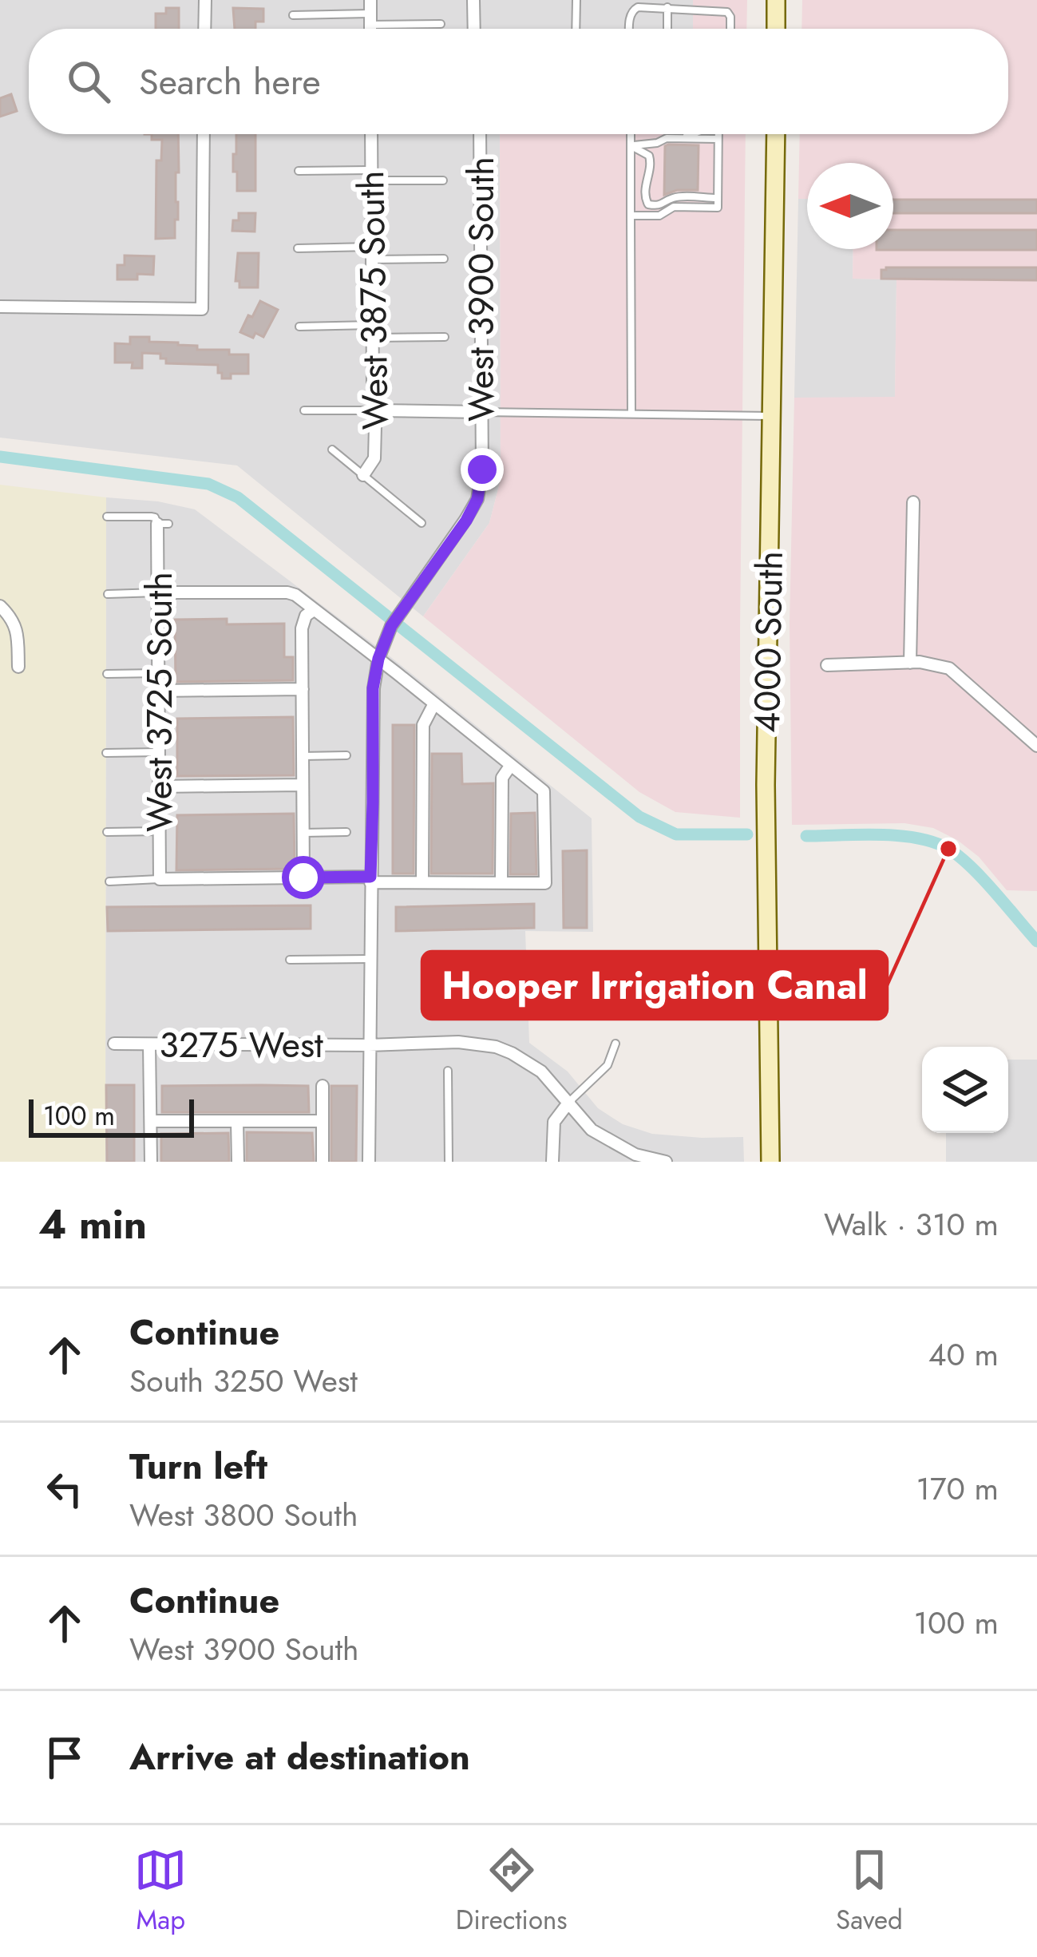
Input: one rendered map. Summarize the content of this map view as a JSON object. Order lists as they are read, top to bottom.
{
  "streets": {
    "main road": ["4000 South"],
    "street": [
      "West 3900 South",
      "West 3875 South",
      "West 3725 South",
      "3275 West"
    ]
  },
  "places": ["Hooper Irrigation Canal"],
  "scale_bar": "100 m",
  "north": "left",
  "page": {
    "search": "Search here",
    "scale": "100 m",
    "heading": ["4 min", "Walk · 310 m"],
    "list": [
      ["Continue", "South 3250 West", "40 m"],
      ["Turn left", "West 3800 South", "170 m"],
      ["Continue", "West 3900 South", "100 m"],
      "Arrive at destination"
    ],
    "nav": ["Map", "Directions", "Saved"]
  }
}
